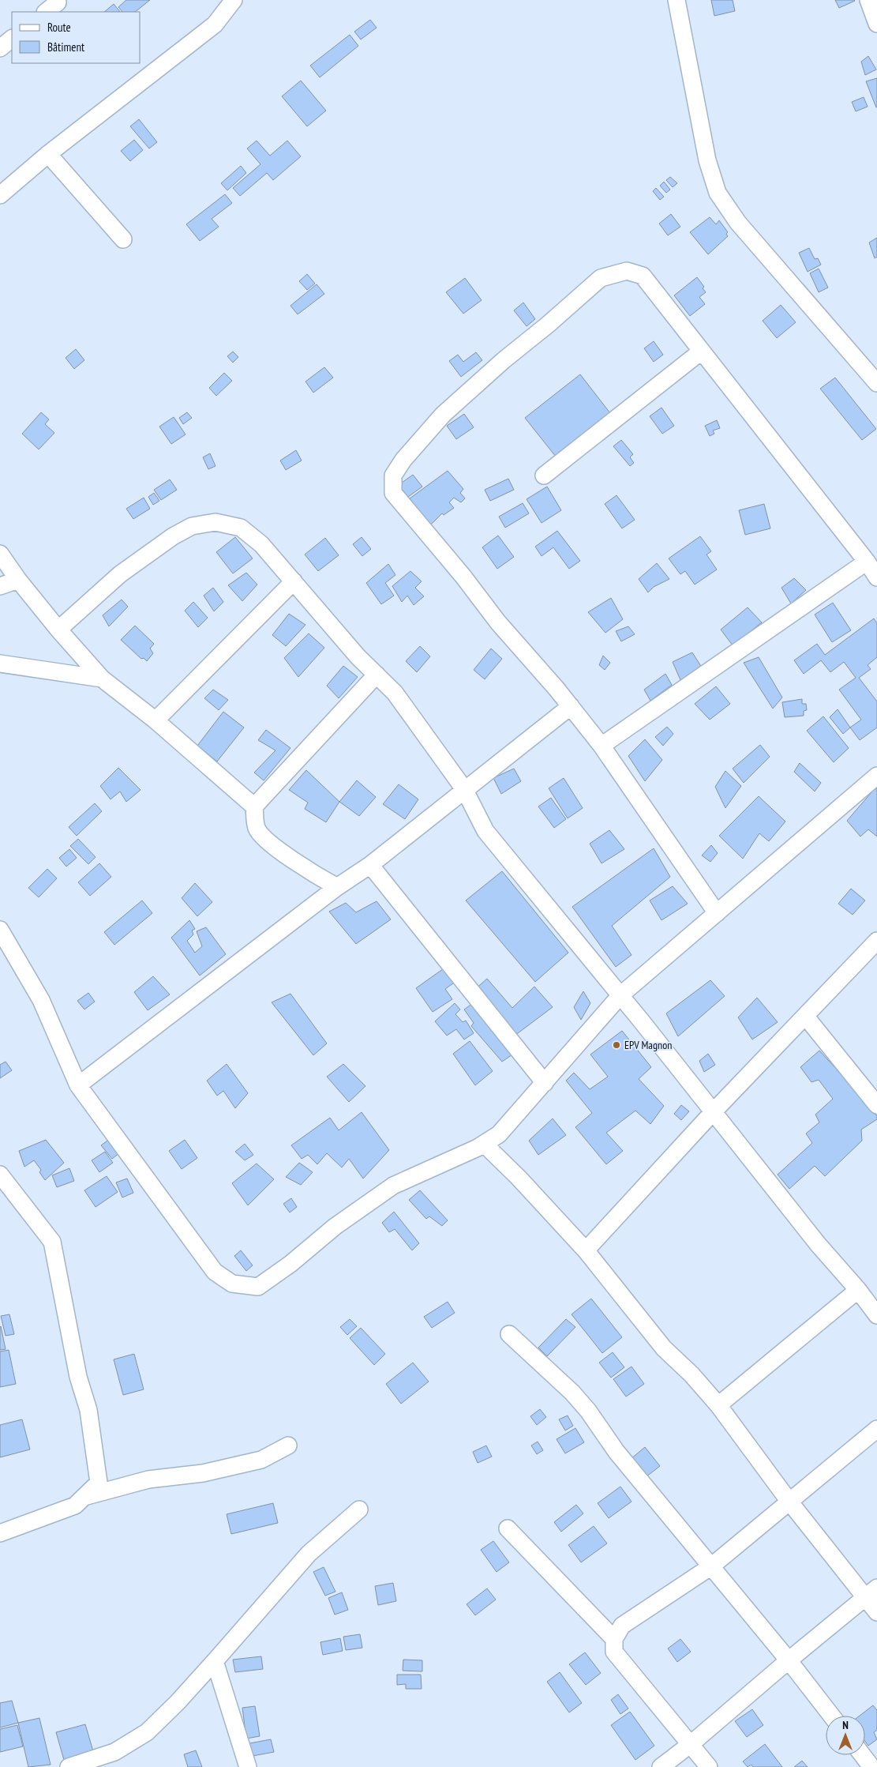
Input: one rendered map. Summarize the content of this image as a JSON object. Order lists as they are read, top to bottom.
{
  "places": ["EPV Magnon"],
  "legend": ["Route", "Bâtiment"],
  "north": "top"
}
